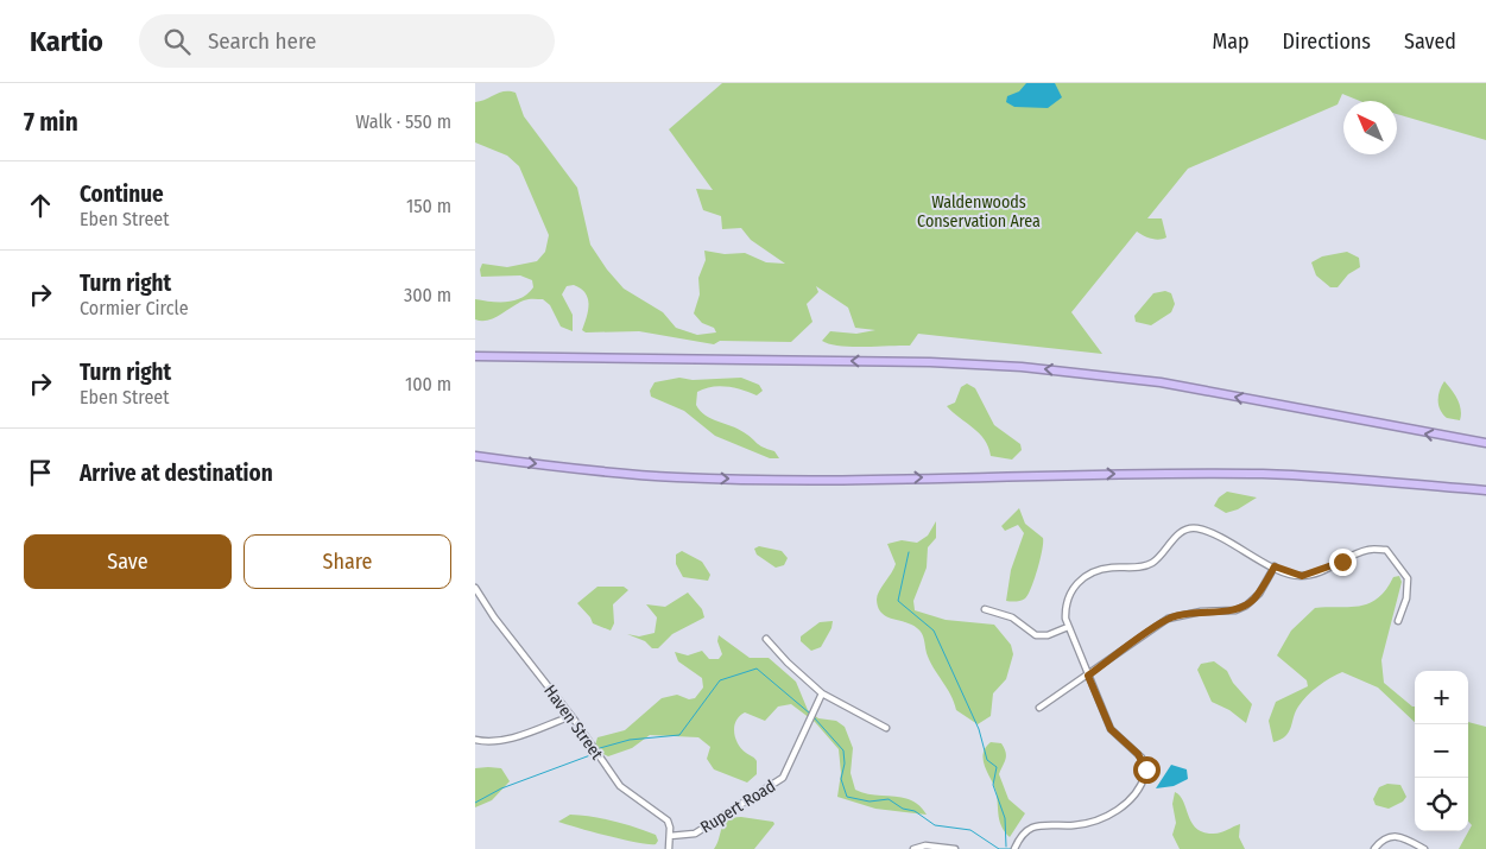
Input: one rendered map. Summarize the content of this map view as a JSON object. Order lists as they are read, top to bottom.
{
  "streets": {
    "street": ["Haven Street", "Rupert Road"]
  },
  "crossings": [
    ["Haven Street", "Rupert Road"]
  ],
  "parks": ["Waldenwoods Conservation Area"],
  "north": "top left",
  "page": {
    "header": "Kartio",
    "search": "Search here",
    "nav": ["Map", "Directions", "Saved"],
    "heading": ["7 min", "Walk · 550 m"],
    "list": [
      ["Continue", "Eben Street", "150 m"],
      ["Turn right", "Cormier Circle", "300 m"],
      ["Turn right", "Eben Street", "100 m"],
      "Arrive at destination"
    ],
    "buttons": ["Save", "Share"],
    "map_buttons": ["+", "−"]
  }
}
